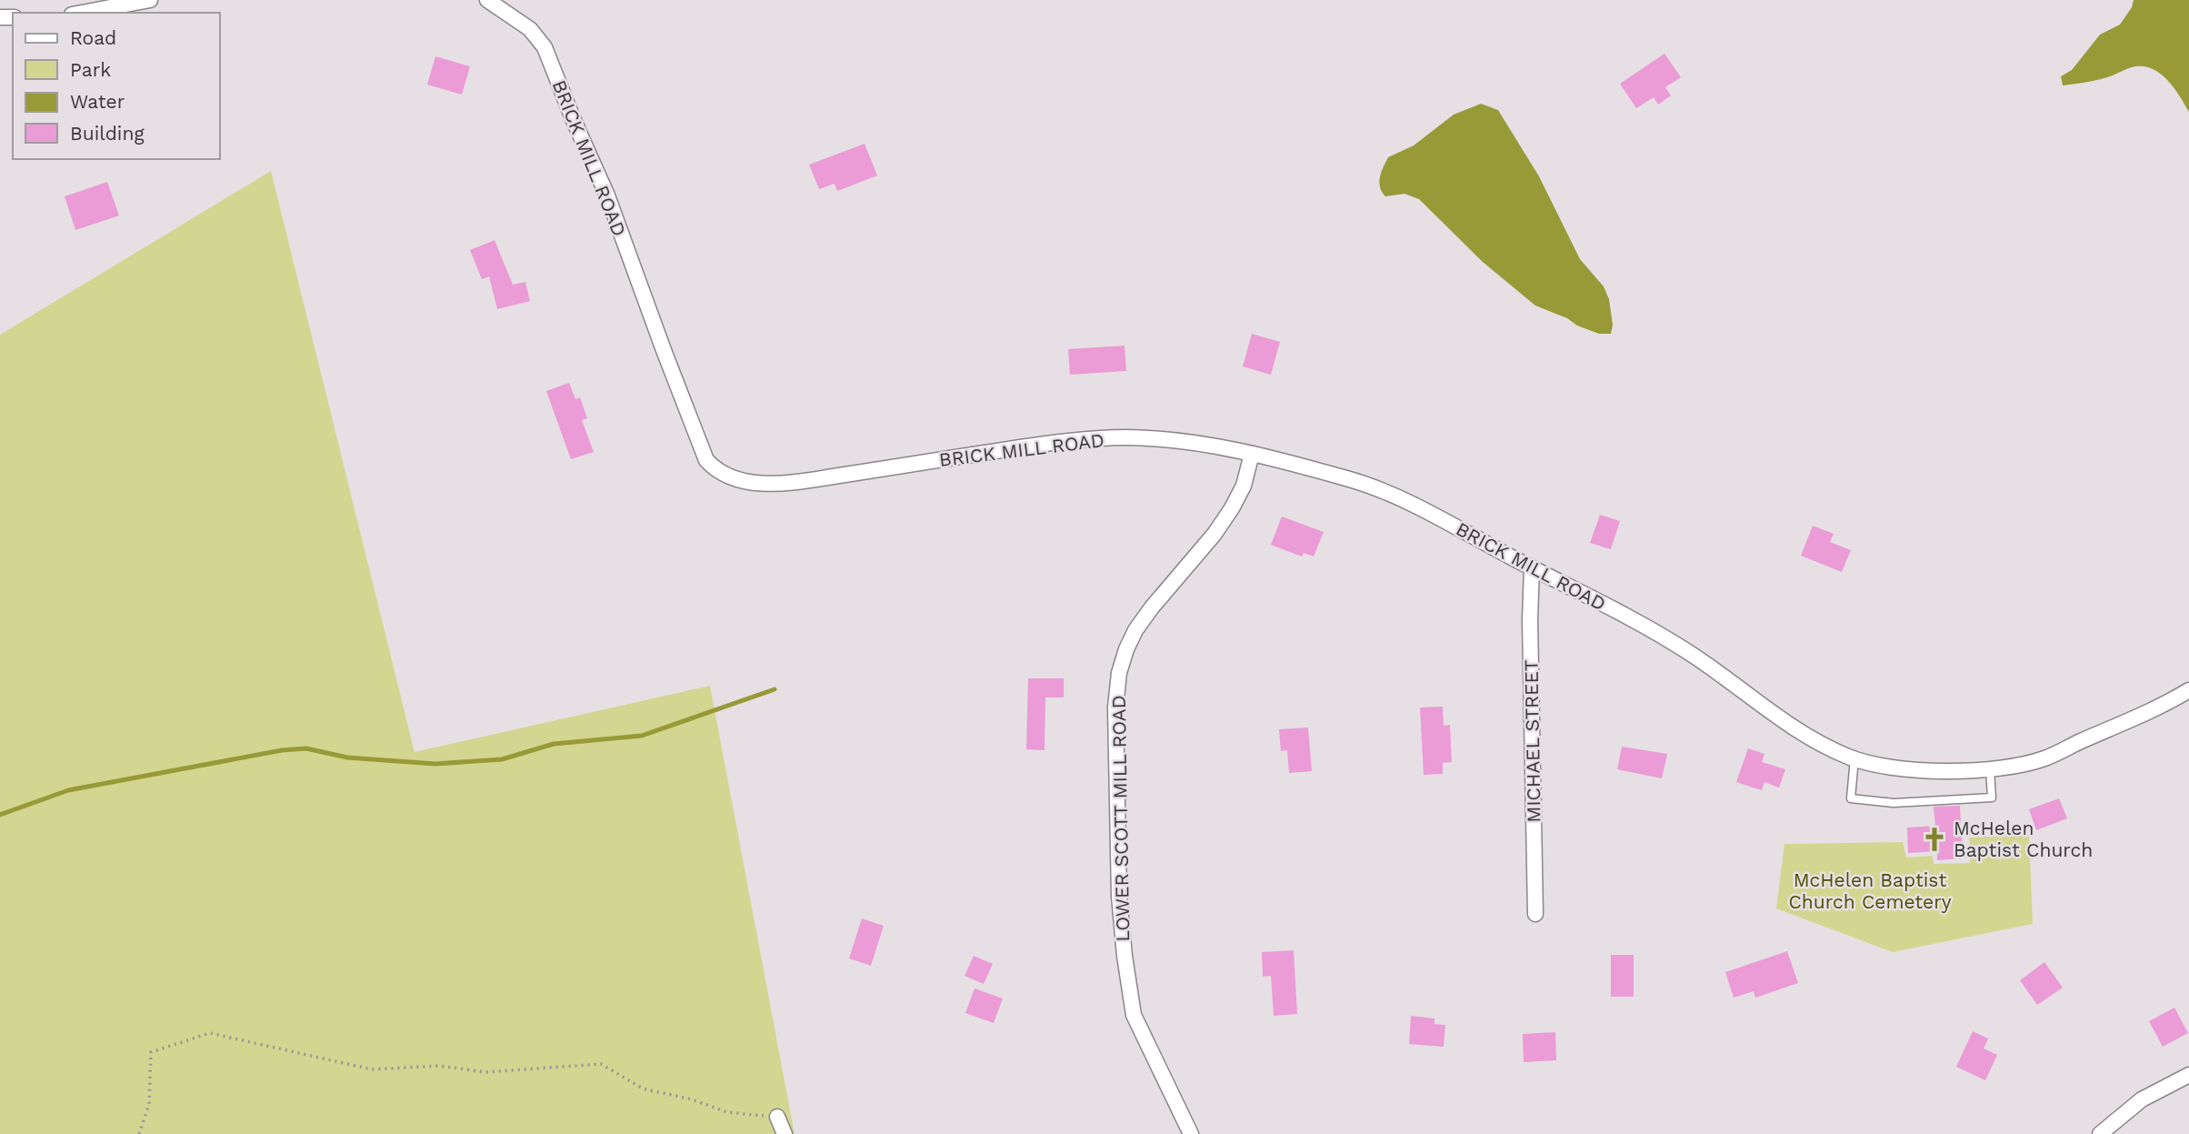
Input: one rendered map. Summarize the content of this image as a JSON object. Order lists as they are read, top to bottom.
{
  "streets": {
    "street": ["BRICK MILL ROAD", "MICHAEL STREET", "LOWER SCOTT MILL ROAD"]
  },
  "crossings": [
    ["BRICK MILL ROAD", "MICHAEL STREET"],
    ["BRICK MILL ROAD", "LOWER SCOTT MILL ROAD"]
  ],
  "parks": ["McHelen Baptist Church Cemetery"],
  "places": {
    "church": ["McHelen Baptist Church"]
  },
  "legend": [
    "Road",
    "Park",
    "Water",
    "Building"
  ]
}
